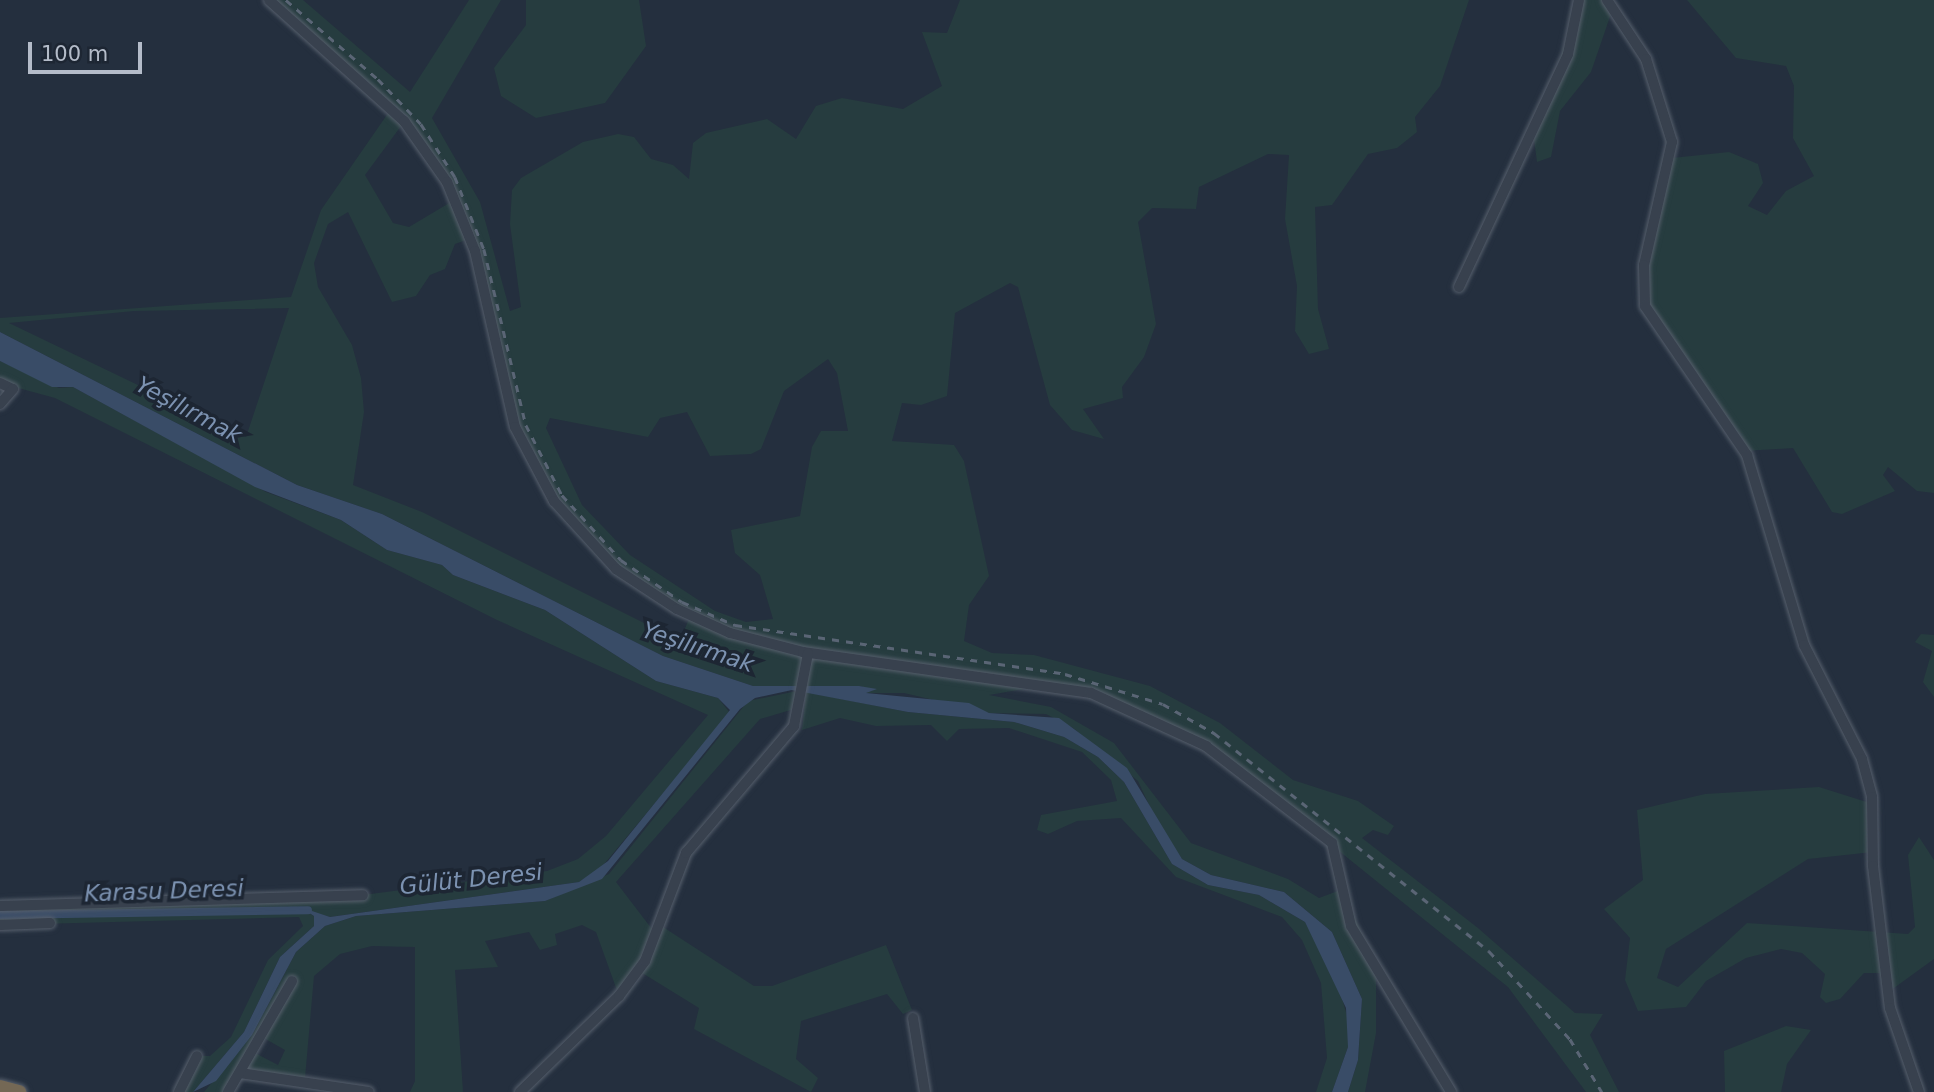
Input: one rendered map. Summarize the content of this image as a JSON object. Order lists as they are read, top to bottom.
{
  "water": ["Yeşilırmak", "Gülüt Deresi", "Karasu Deresi"],
  "scale_bar": "100 m"
}
